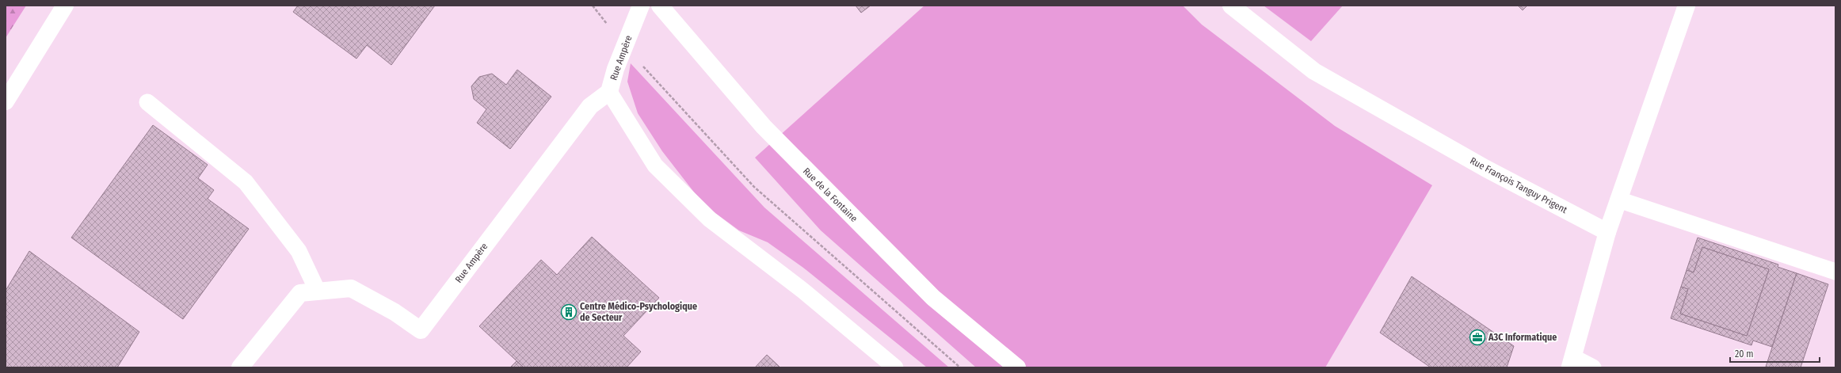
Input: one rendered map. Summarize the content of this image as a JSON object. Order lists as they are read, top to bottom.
{
  "streets": {
    "street": ["Rue Ampère", "Rue François Tanguy Prigent", "Rue de la Fontaine"]
  },
  "places": {
    "building": ["Centre Médico-Psychologique de Secteur"],
    "office": ["A3C Informatique"]
  },
  "scale_bar": "20 m"
}
